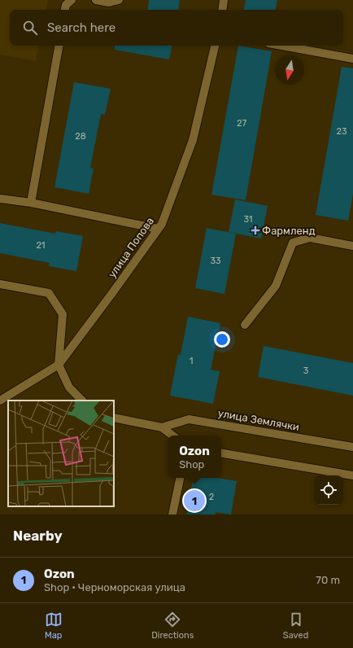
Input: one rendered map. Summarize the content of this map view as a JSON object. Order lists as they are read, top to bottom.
{
  "streets": {
    "street": ["улица Попова", "улица Землячки"]
  },
  "places": {
    "health": ["Фармленд"]
  },
  "house_numbers": [
    "27",
    "23",
    "28",
    "31",
    "21",
    "33",
    "1",
    "3",
    "2"
  ],
  "north": "bottom",
  "page": {
    "search": "Search here",
    "popup": ["Ozon", "Shop"],
    "pins": "1",
    "heading": "Nearby",
    "list": [
      {
        "mark": "1",
        "name": "Ozon",
        "note": "Shop · Черноморская улица",
        "value": "70 m"
      }
    ],
    "nav": ["Map", "Directions", "Saved"]
  }
}
